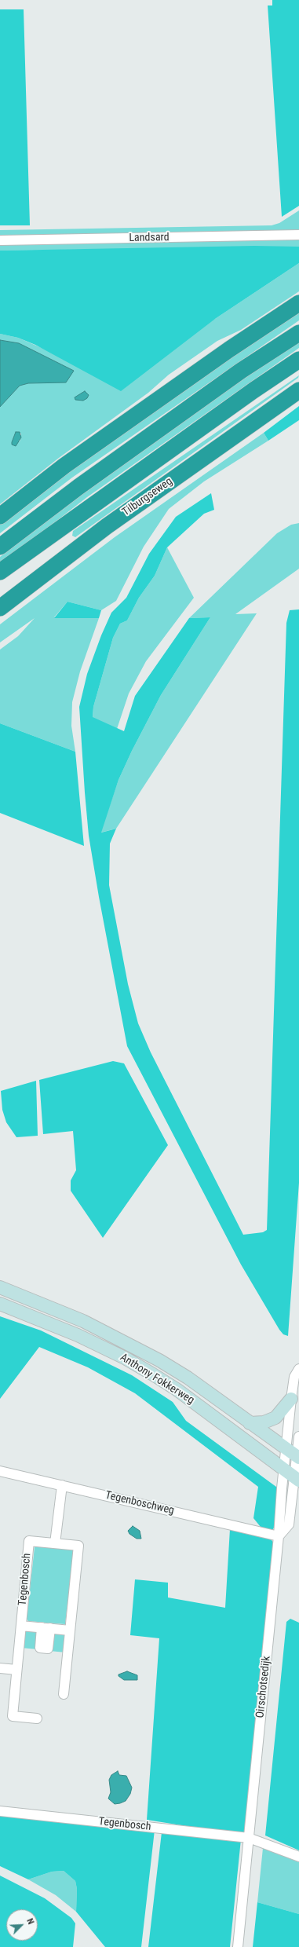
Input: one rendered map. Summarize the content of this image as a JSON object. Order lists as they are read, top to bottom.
{
  "streets": {
    "highway": ["Tilburgseweg"],
    "main road": ["Anthony Fokkerweg"],
    "street": [
      "Landsard",
      "Tegenboschweg",
      "Tegenbosch",
      "Oirschotsedijk"
    ]
  },
  "crossings": [
    ["Anthony Fokkerweg", "Oirschotsedijk"],
    ["Tegenboschweg", "Oirschotsedijk"],
    ["Tegenbosch", "Oirschotsedijk"]
  ],
  "north": "top right"
}
